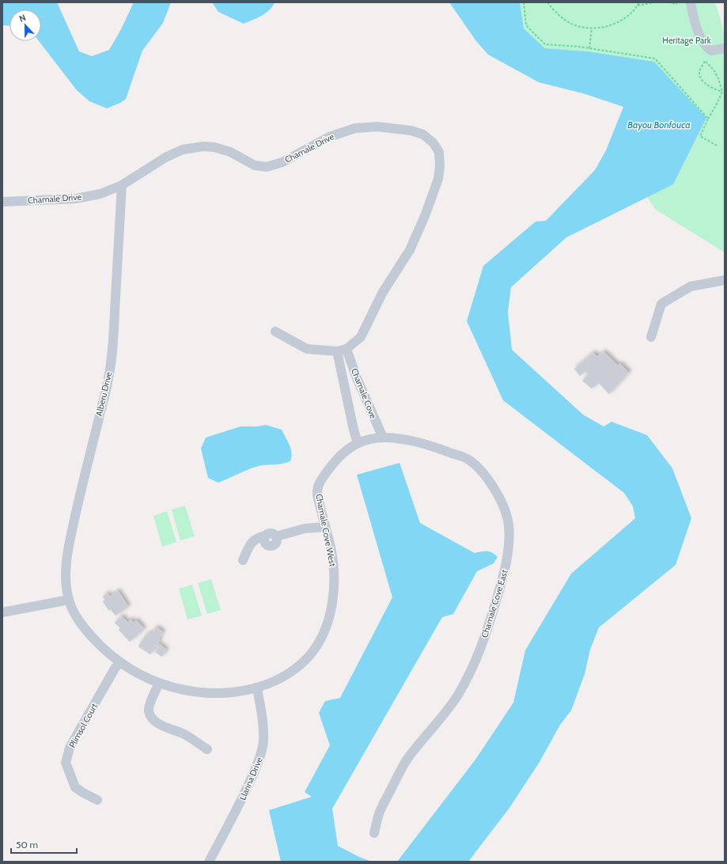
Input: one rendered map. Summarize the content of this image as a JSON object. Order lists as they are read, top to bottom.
{
  "streets": {
    "street": [
      "Chamale Drive",
      "Chamale Cove",
      "Alberu Drive",
      "Chamale Cove West",
      "Chamale Cove East",
      "Plimsol Court",
      "Llarina Drive"
    ]
  },
  "crossings": [
    ["Chamale Drive", "Chamale Cove"],
    ["Chamale Drive", "Alberu Drive"],
    ["Chamale Cove", "Chamale Cove West"],
    ["Chamale Cove", "Chamale Cove East"],
    ["Alberu Drive", "Chamale Cove West"],
    ["Chamale Cove West", "Chamale Cove East"],
    ["Chamale Cove West", "Plimsol Court"],
    ["Chamale Cove West", "Llarina Drive"]
  ],
  "water": ["Bayou Bonfouca"],
  "parks": ["Heritage Park"],
  "scale_bar": "50 m",
  "north": "top"
}
